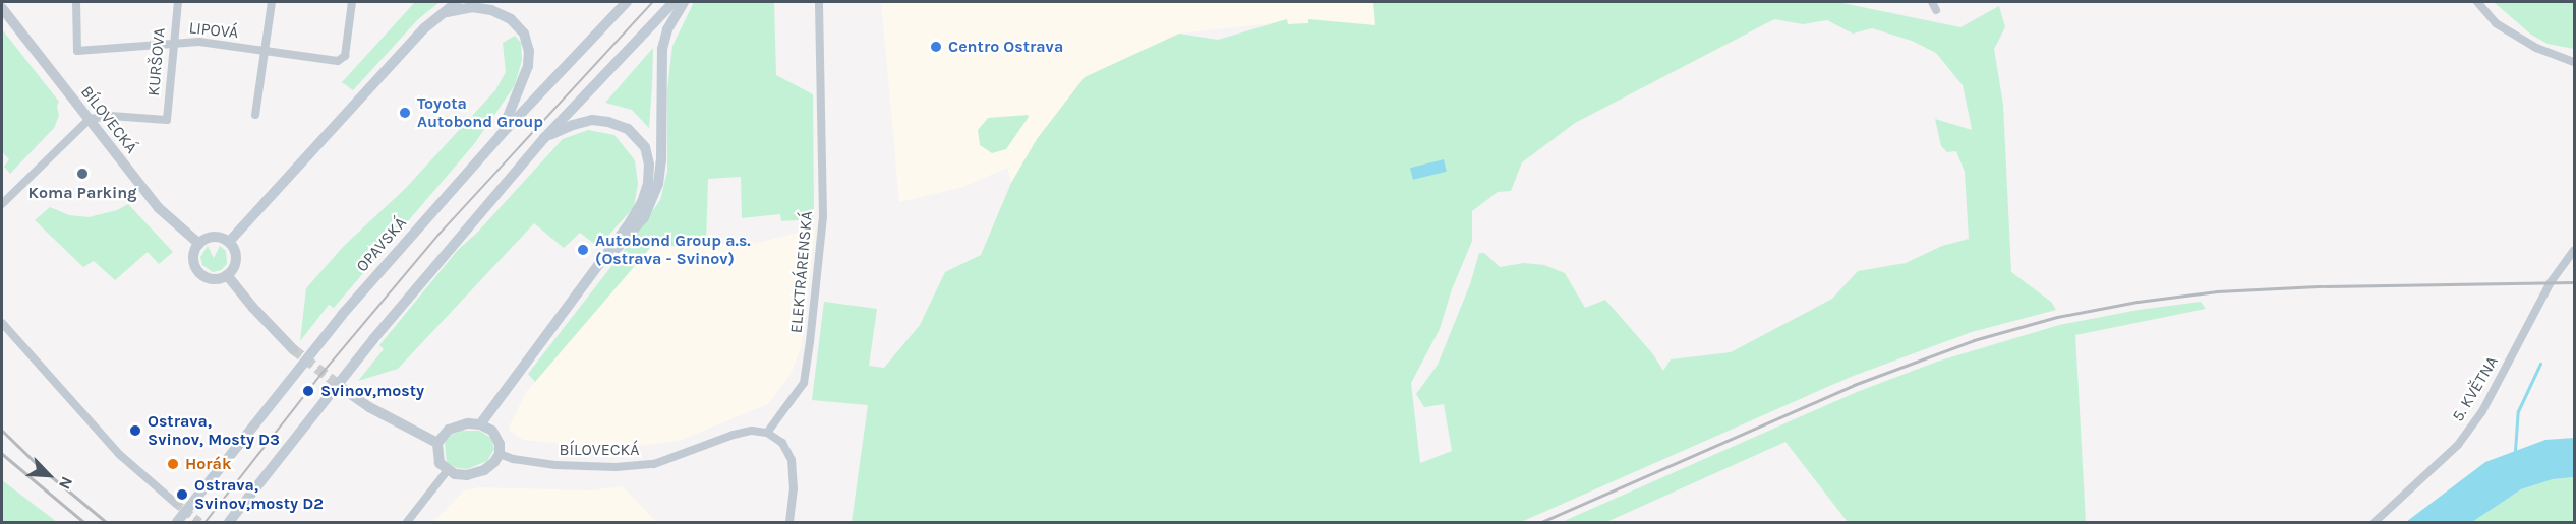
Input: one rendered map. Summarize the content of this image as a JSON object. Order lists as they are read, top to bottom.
{
  "streets": {
    "main road": ["OPAVSKÁ"],
    "street": [
      "LIPOVÁ",
      "KURŠOVA",
      "BÍLOVECKÁ",
      "ELEKTRÁRENSKÁ",
      "5. KVĚTNA"
    ]
  },
  "crossings": [
    ["LIPOVÁ", "KURŠOVA"],
    ["KURŠOVA", "BÍLOVECKÁ"],
    ["BÍLOVECKÁ", "ELEKTRÁRENSKÁ"]
  ],
  "places": [
    "Centro Ostrava",
    "Toyota Autobond Group",
    "Koma Parking",
    "Autobond Group a.s. (Ostrava - Svinov)",
    "Svinov,mosty",
    "Ostrava, Svinov, Mosty D3",
    "Horák",
    "Ostrava, Svinov,mosty D2"
  ],
  "north": "bottom right"
}
